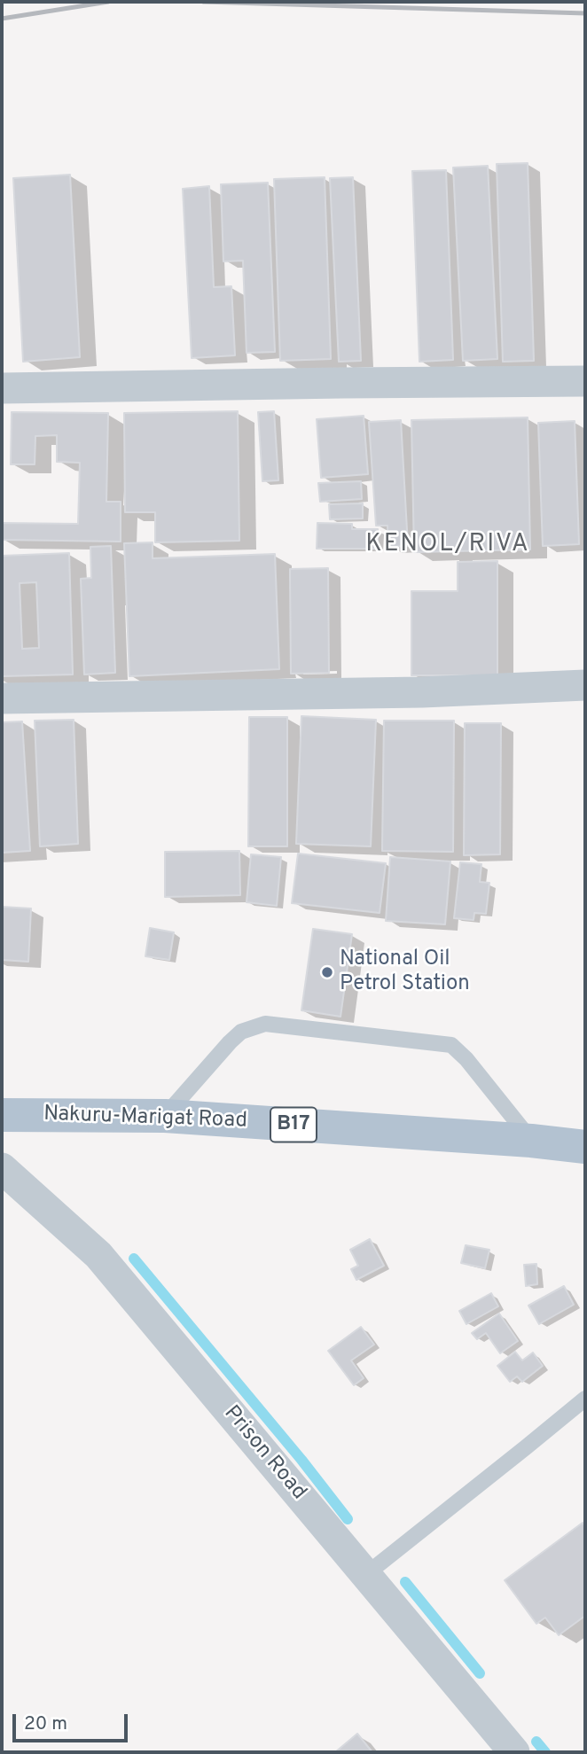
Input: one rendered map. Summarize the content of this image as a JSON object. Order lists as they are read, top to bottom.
{
  "streets": {
    "main road": ["Nakuru-Marigat Road", "B17"],
    "street": ["Prison Road"]
  },
  "districts": ["KENOL/RIVA"],
  "places": ["National Oil Petrol Station"],
  "scale_bar": "20 m"
}
